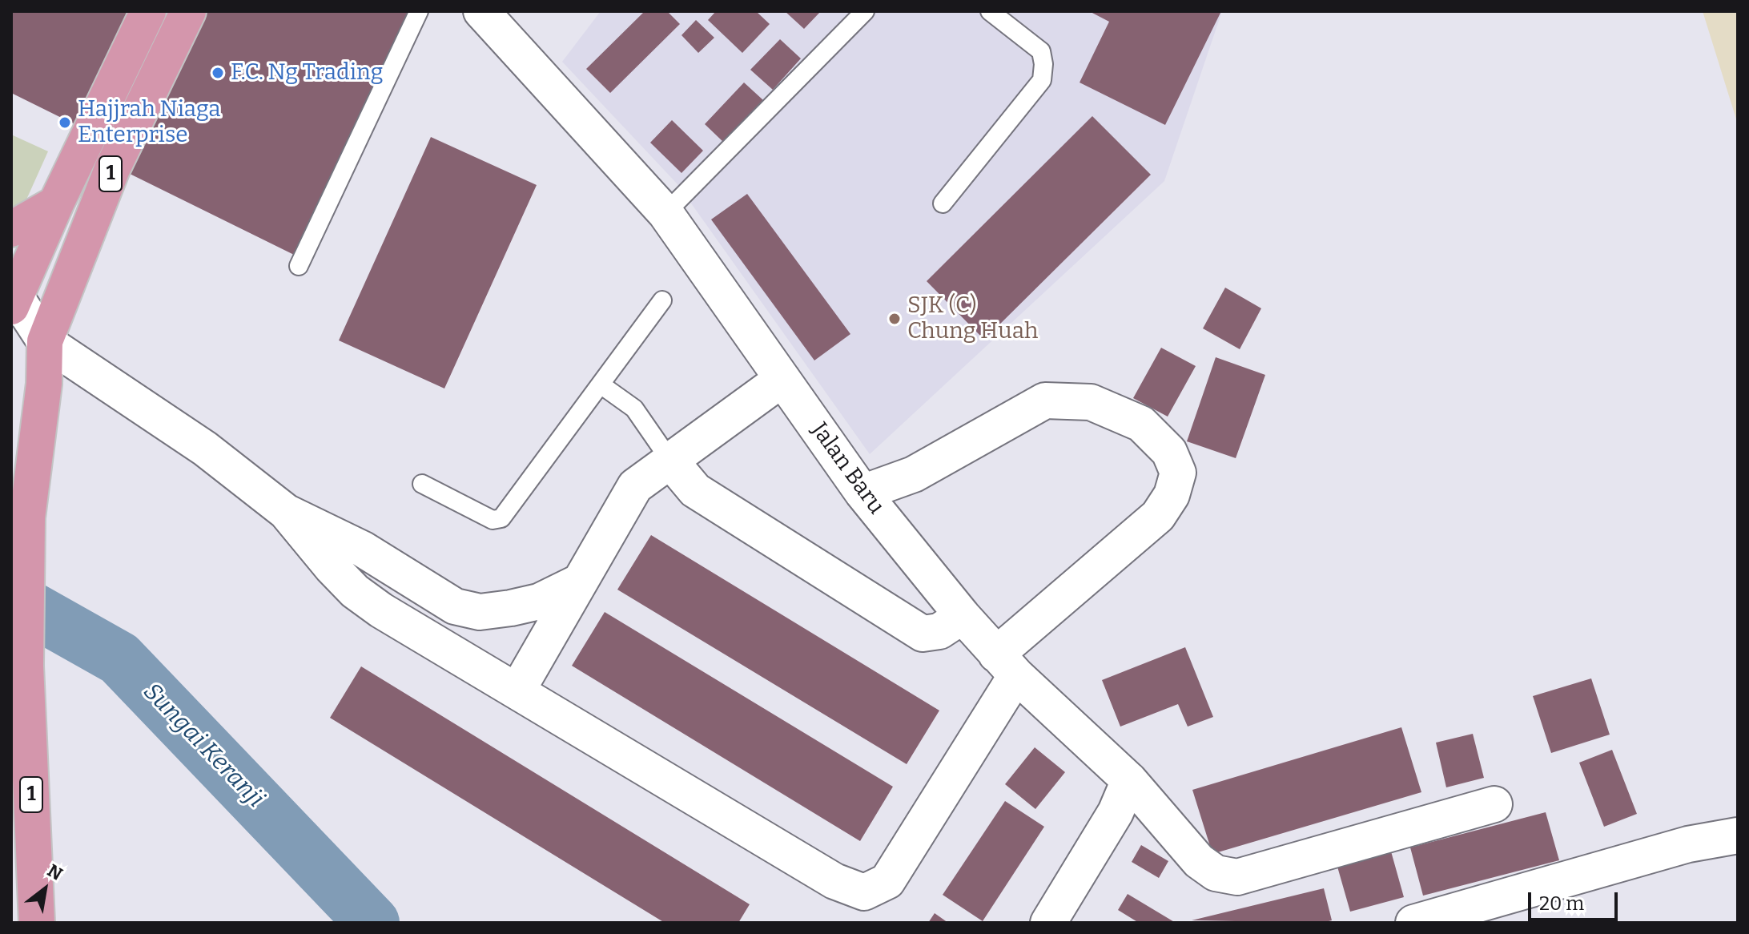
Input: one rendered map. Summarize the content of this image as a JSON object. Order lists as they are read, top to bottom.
{
  "streets": {
    "highway": ["1"],
    "street": ["Jalan Baru"]
  },
  "water": ["Sungai Keranji"],
  "places": ["F.C. Ng Trading", "Hajjrah Niaga Enterprise", "SJK (C) Chung Huah"],
  "scale_bar": "20 m",
  "north": "top right"
}
